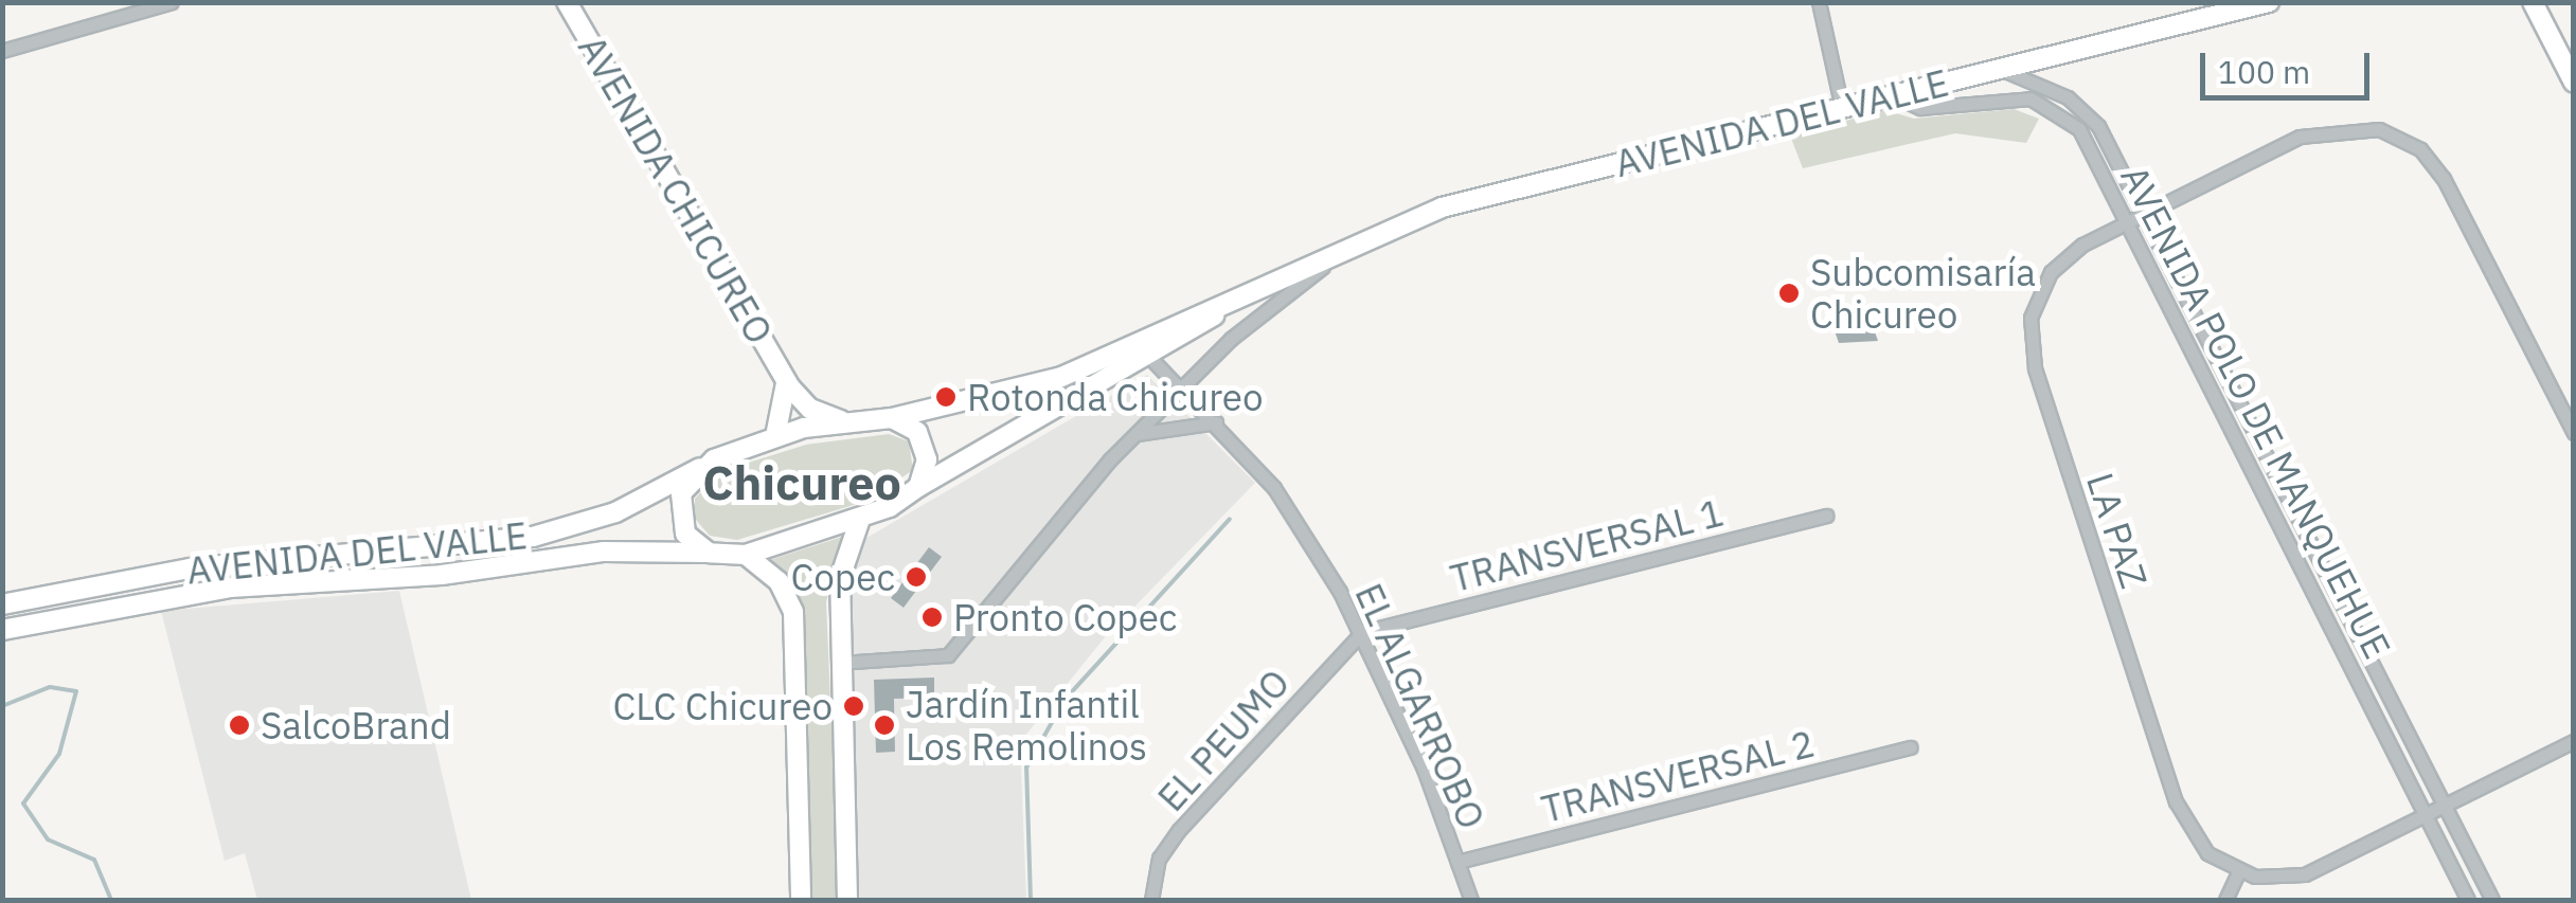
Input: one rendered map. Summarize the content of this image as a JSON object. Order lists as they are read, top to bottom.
{
  "streets": {
    "main road": ["AVENIDA DEL VALLE", "AVENIDA CHICUREO"],
    "street": [
      "AVENIDA POLO DE MANQUEHUE",
      "LA PAZ",
      "TRANSVERSAL 1",
      "EL ALGARROBO",
      "EL PEUMO",
      "TRANSVERSAL 2"
    ]
  },
  "crossings": [
    ["AVENIDA DEL VALLE", "AVENIDA CHICUREO"],
    ["AVENIDA DEL VALLE", "AVENIDA POLO DE MANQUEHUE"],
    ["AVENIDA DEL VALLE", "EL ALGARROBO"],
    ["AVENIDA POLO DE MANQUEHUE", "LA PAZ"],
    ["TRANSVERSAL 1", "EL ALGARROBO"],
    ["TRANSVERSAL 1", "EL PEUMO"],
    ["EL ALGARROBO", "EL PEUMO"],
    ["EL ALGARROBO", "TRANSVERSAL 2"]
  ],
  "districts": ["Chicureo"],
  "places": [
    "Subcomisaría Chicureo",
    "Rotonda Chicureo",
    "Copec",
    "Pronto Copec",
    "CLC Chicureo",
    "SalcoBrand",
    "Jardín Infantil Los Remolinos"
  ],
  "scale_bar": "100 m"
}
